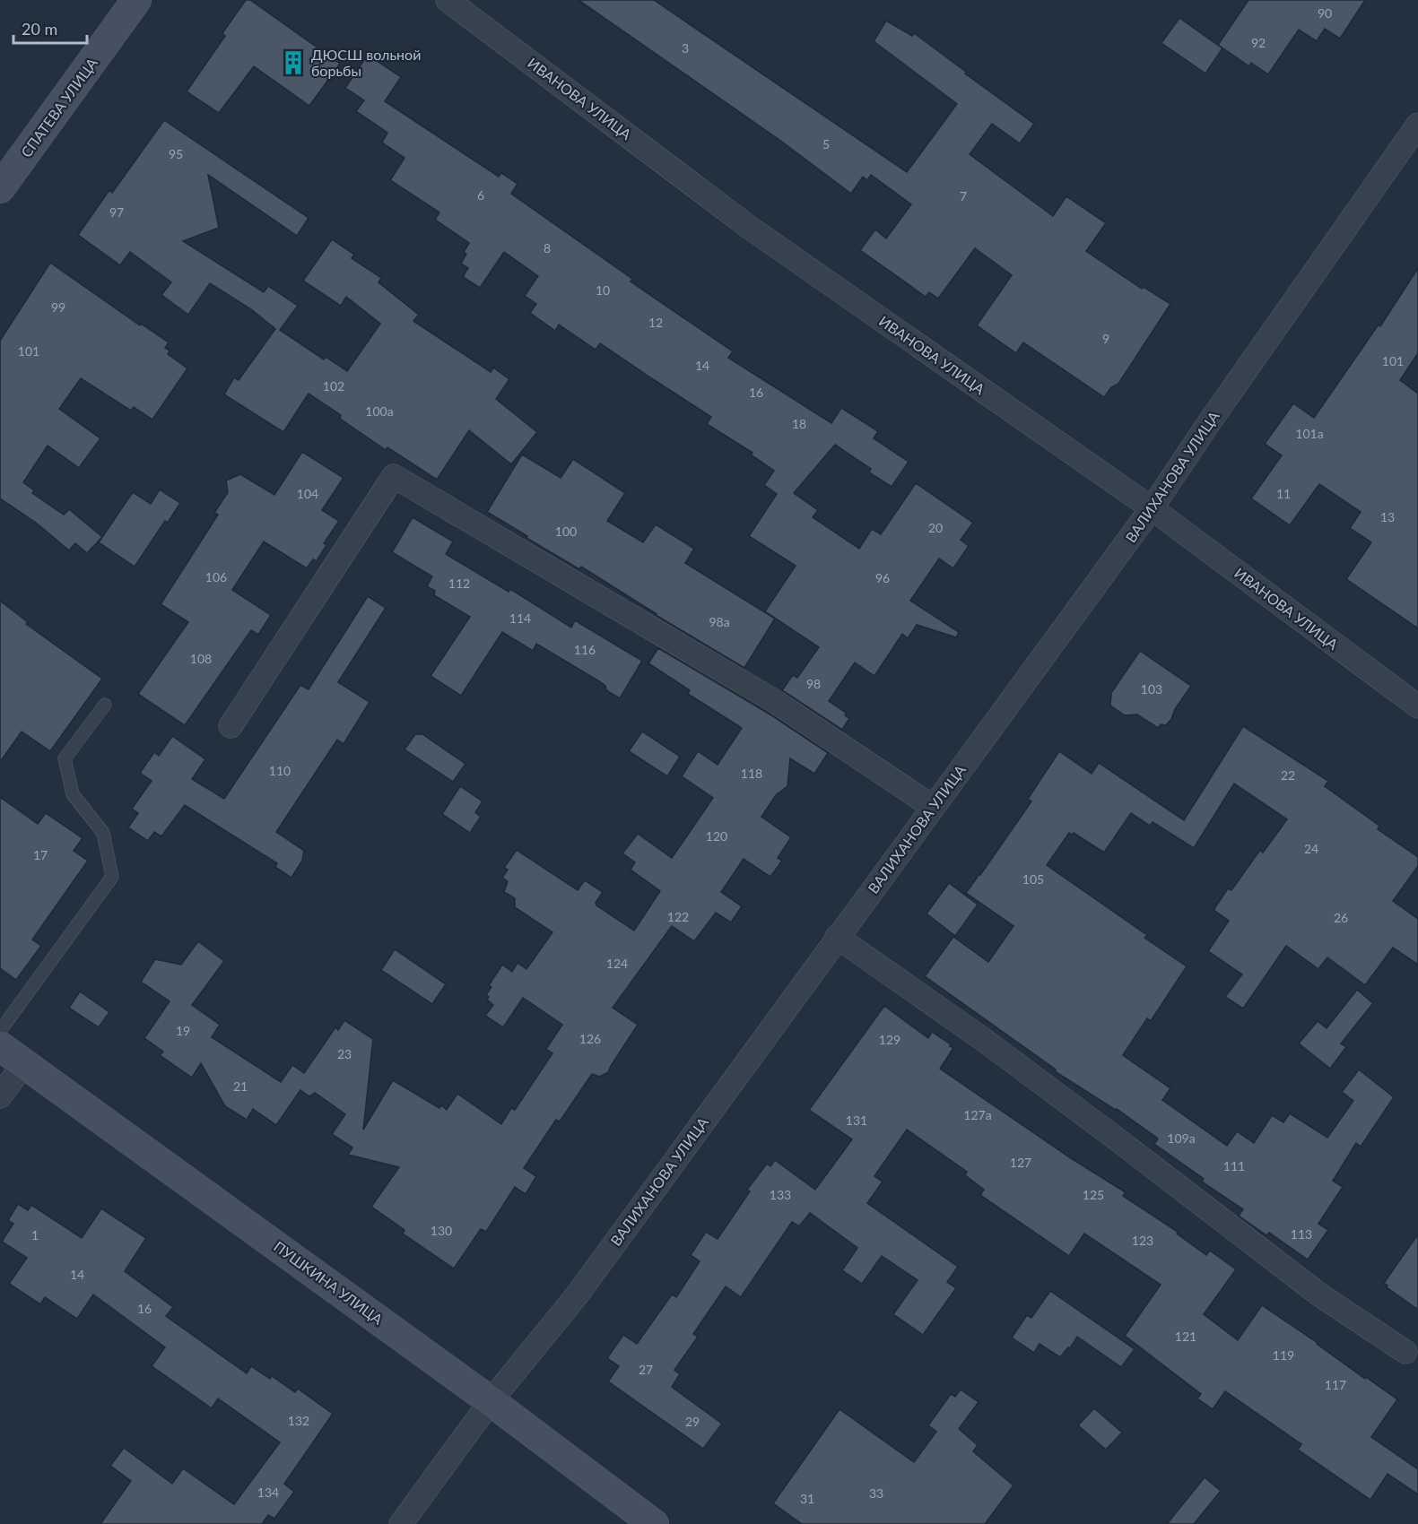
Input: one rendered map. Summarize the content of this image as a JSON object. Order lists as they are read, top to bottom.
{
  "streets": {
    "street": [
      "ИВАНОВА УЛИЦА",
      "СПАТЕВА УЛИЦА",
      "ВАЛИХАНОВА УЛИЦА",
      "ПУШКИНА УЛИЦА"
    ]
  },
  "crossings": [
    ["ИВАНОВА УЛИЦА", "ВАЛИХАНОВА УЛИЦА"],
    ["ВАЛИХАНОВА УЛИЦА", "ПУШКИНА УЛИЦА"]
  ],
  "places": {
    "building": ["ДЮСШ вольной борьбы"]
  },
  "house_numbers": [
    "90",
    "92",
    "3",
    "5",
    "95",
    "6",
    "7",
    "97",
    "8",
    "10",
    "99",
    "12",
    "9",
    "101",
    "101",
    "14",
    "102",
    "16",
    "100а",
    "18",
    "101а",
    "104",
    "11",
    "13",
    "20",
    "100",
    "106",
    "96",
    "112",
    "114",
    "98а",
    "116",
    "108",
    "98",
    "103",
    "110",
    "118",
    "22",
    "120",
    "24",
    "17",
    "105",
    "122",
    "26",
    "124",
    "19",
    "126",
    "129",
    "23",
    "21",
    "127а",
    "131",
    "109а",
    "127",
    "111",
    "133",
    "125",
    "130",
    "113",
    "1",
    "123",
    "14",
    "16",
    "121",
    "119",
    "27",
    "117",
    "132",
    "29",
    "134",
    "33",
    "31"
  ],
  "scale_bar": "20 m"
}
